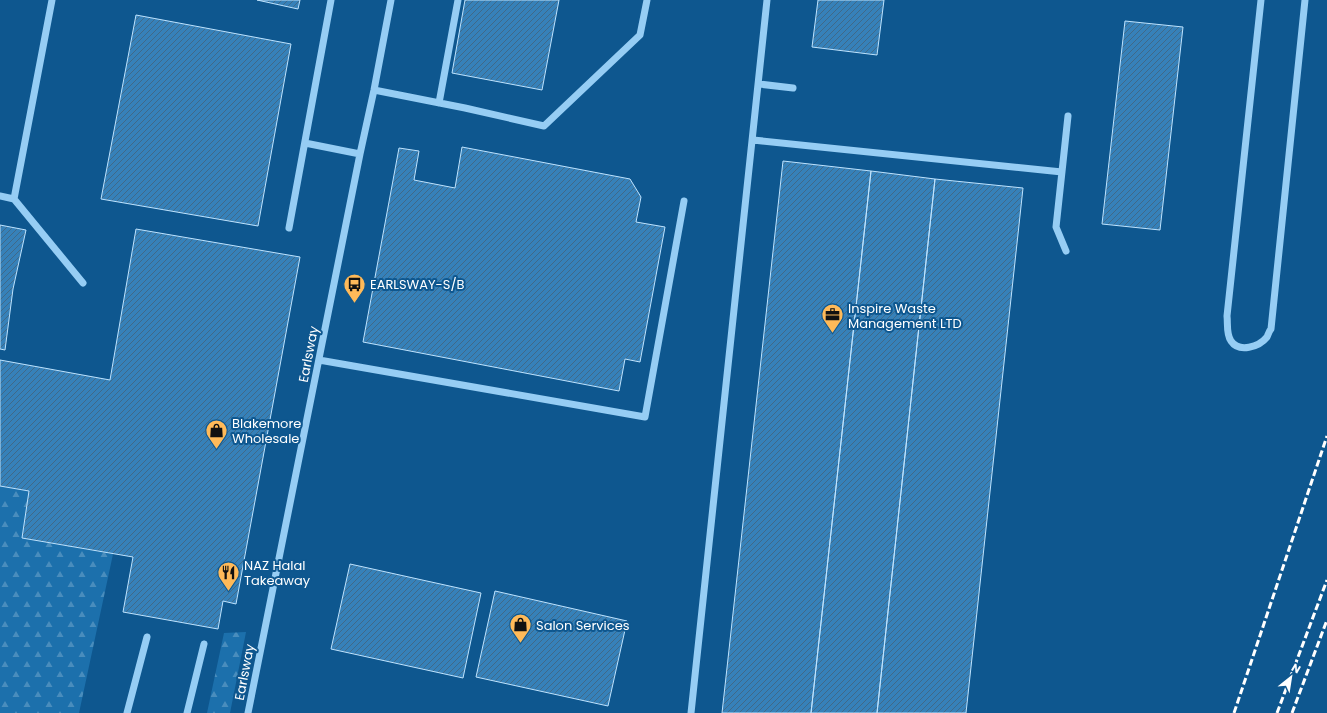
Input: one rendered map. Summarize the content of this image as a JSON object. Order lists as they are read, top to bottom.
{
  "streets": {
    "street": ["Earlsway"]
  },
  "places": {
    "bus stop": ["EARLSWAY-S/B"],
    "office": ["Inspire Waste Management LTD"],
    "shop": ["Blakemore Wholesale", "Salon Services"],
    "restaurant": ["NAZ Halal Takeaway"]
  },
  "north": "top right"
}
